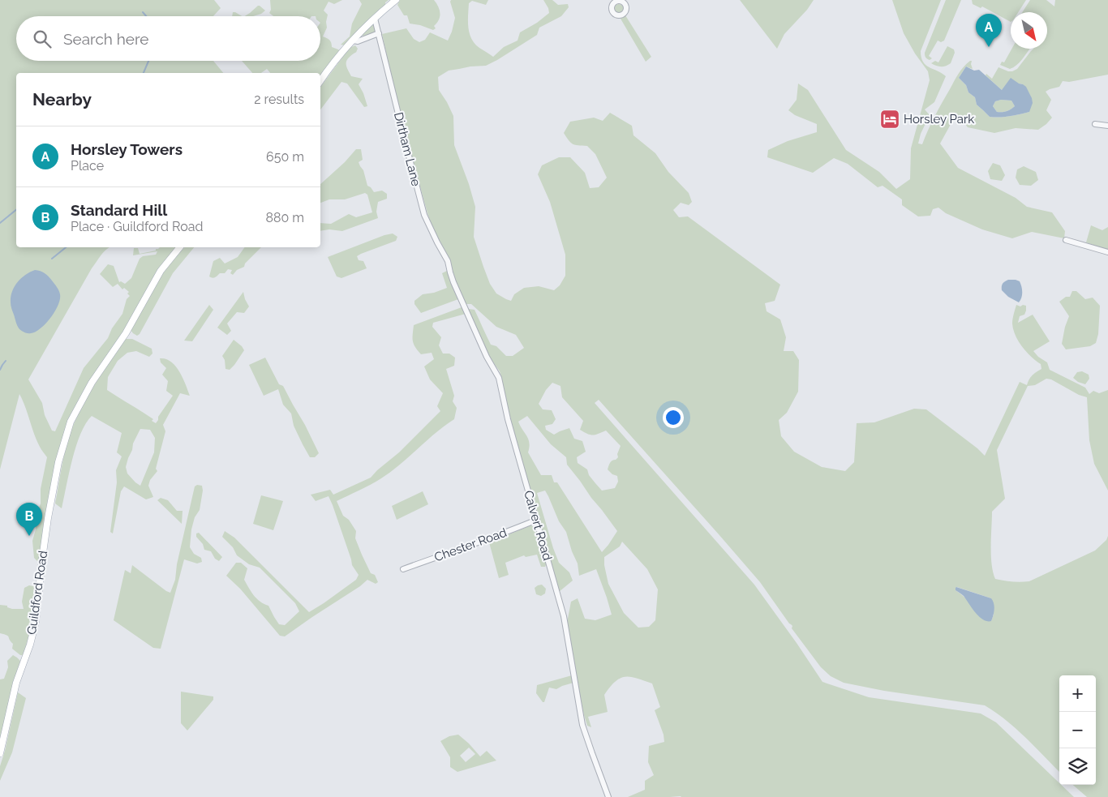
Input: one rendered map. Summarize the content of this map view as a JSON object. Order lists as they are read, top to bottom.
{
  "streets": {
    "main road": ["Guildford Road"],
    "street": ["Dirtham Lane", "Calvert Road", "Chester Road"]
  },
  "crossings": [
    ["Dirtham Lane", "Calvert Road"],
    ["Calvert Road", "Chester Road"]
  ],
  "places": {
    "hotel": ["Horsley Park"]
  },
  "north": "bottom right",
  "page": {
    "pins": ["A", "B"],
    "search": "Search here",
    "heading": ["Nearby", "2 results"],
    "list": [
      {
        "mark": "A",
        "name": "Horsley Towers",
        "note": "Place",
        "value": "650 m"
      },
      {
        "mark": "B",
        "name": "Standard Hill",
        "note": "Place · Guildford Road",
        "value": "880 m"
      }
    ],
    "map_buttons": ["+", "−"]
  }
}
